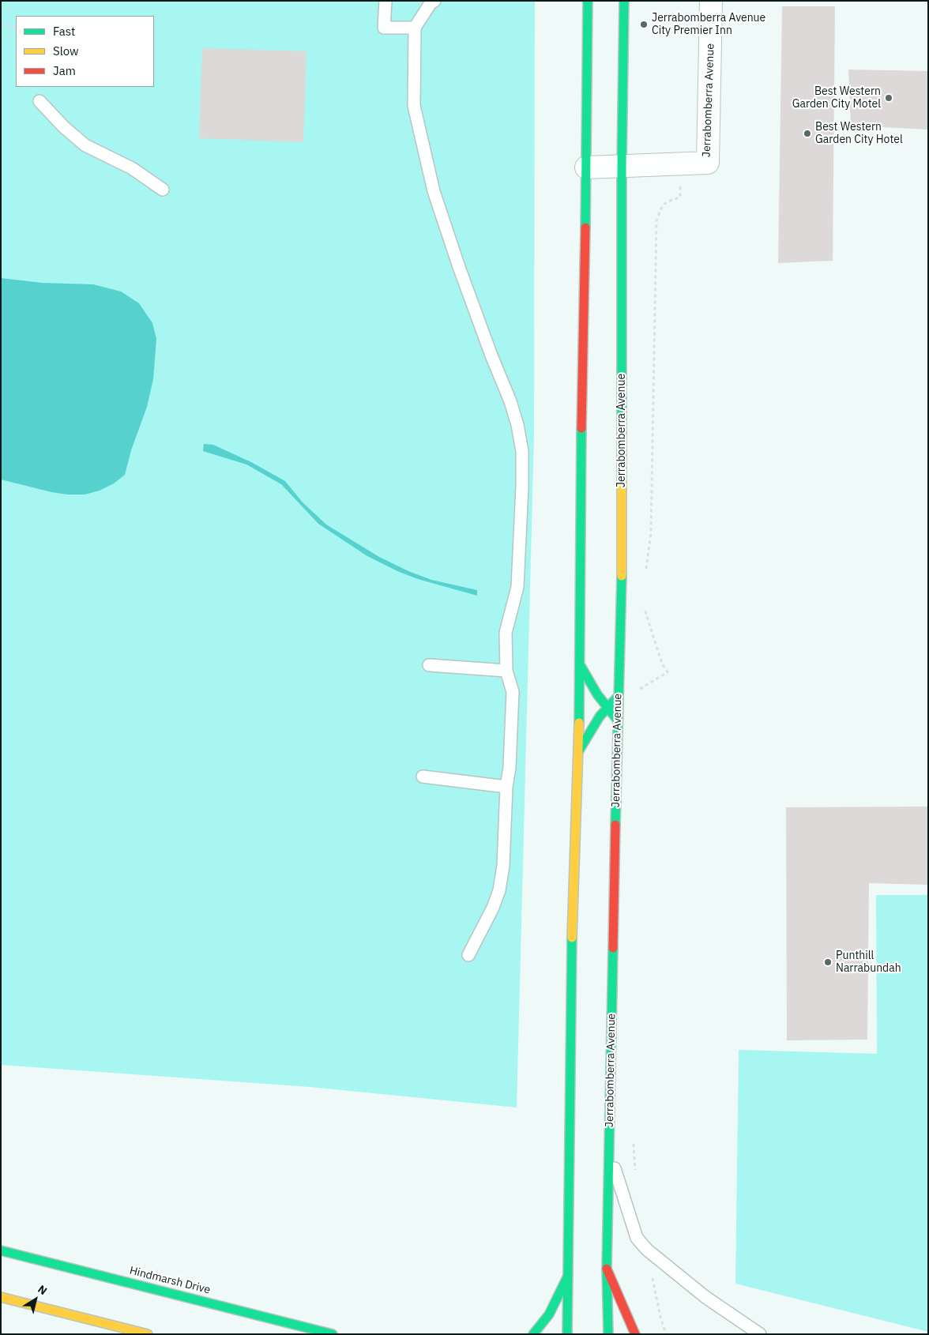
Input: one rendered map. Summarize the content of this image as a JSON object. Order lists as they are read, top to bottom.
{
  "streets": {
    "main road": ["Jerrabomberra Avenue", "Hindmarsh Drive"]
  },
  "places": [
    "Jerrabomberra Avenue City Premier Inn",
    "Best Western Garden City Motel",
    "Best Western Garden City Hotel",
    "Punthill Narrabundah"
  ],
  "legend": ["Fast", "Slow", "Jam"],
  "north": "top right"
}
